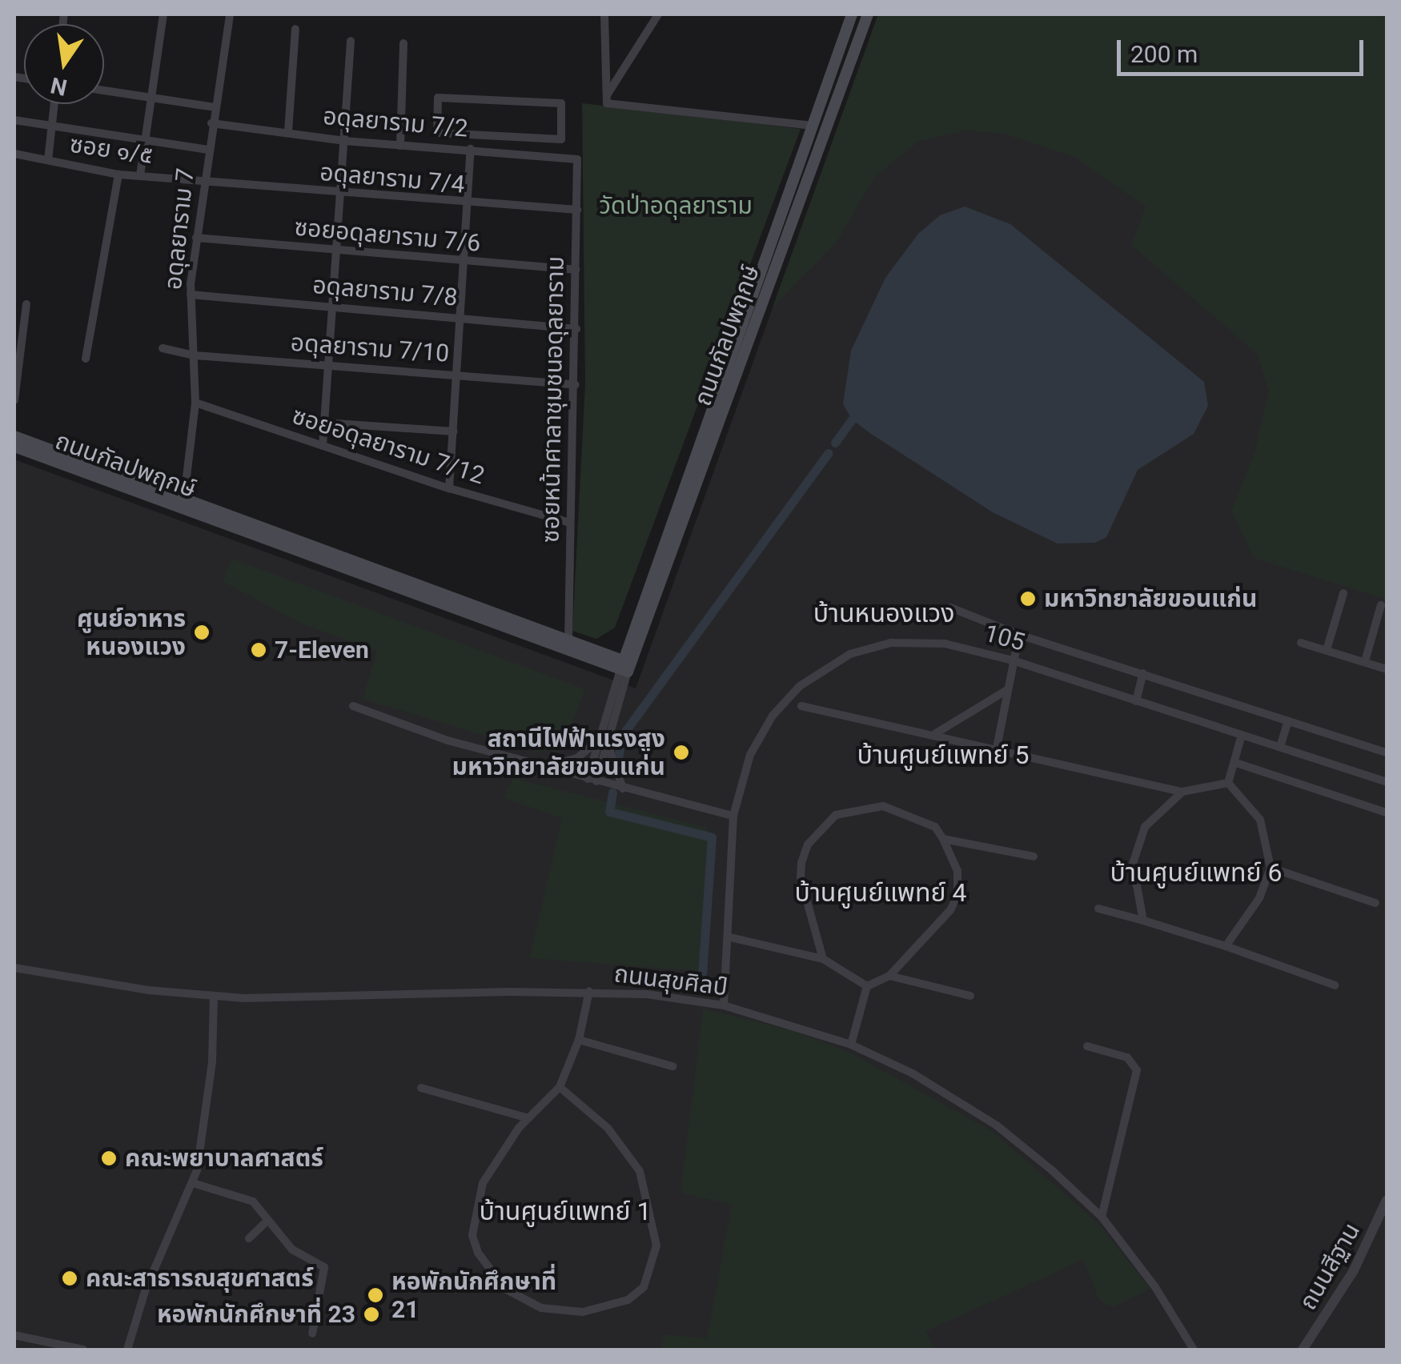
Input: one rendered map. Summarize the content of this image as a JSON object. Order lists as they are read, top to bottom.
{
  "streets": {
    "main road": ["ถนนกัลปพฤกษ์"],
    "street": [
      "อดุลยาราม 7/2",
      "ซอย ๑/๕",
      "อดุลยาราม 7/4",
      "อดุลยาราม 7",
      "ซอยอดุลยาราม 7/6",
      "อดุลยาราม 7/8",
      "อดุลยาราม 7/10",
      "ซอยหน้าศาลาชุมชนอดุลยาราม",
      "ซอยอดุลยาราม 7/12",
      "105",
      "ถนนสุขศิลป์",
      "ถนนสีฐาน"
    ]
  },
  "crossings": [
    ["อดุลยาราม 7/2", "อดุลยาราม 7"],
    ["อดุลยาราม 7/2", "ซอยหน้าศาลาชุมชนอดุลยาราม"],
    ["ซอย ๑/๕", "อดุลยาราม 7/4"],
    ["ซอย ๑/๕", "อดุลยาราม 7"],
    ["อดุลยาราม 7/4", "อดุลยาราม 7"],
    ["อดุลยาราม 7/4", "ซอยหน้าศาลาชุมชนอดุลยาราม"],
    ["อดุลยาราม 7", "ซอยอดุลยาราม 7/6"],
    ["อดุลยาราม 7", "อดุลยาราม 7/8"],
    ["อดุลยาราม 7", "ถนนกัลปพฤกษ์"],
    ["อดุลยาราม 7", "อดุลยาราม 7/10"],
    ["อดุลยาราม 7", "ซอยอดุลยาราม 7/12"],
    ["ซอยอดุลยาราม 7/6", "ซอยหน้าศาลาชุมชนอดุลยาราม"],
    ["อดุลยาราม 7/8", "ซอยหน้าศาลาชุมชนอดุลยาราม"],
    ["ถนนกัลปพฤกษ์", "ซอยหน้าศาลาชุมชนอดุลยาราม"],
    ["อดุลยาราม 7/10", "ซอยหน้าศาลาชุมชนอดุลยาราม"],
    ["ซอยหน้าศาลาชุมชนอดุลยาราม", "ซอยอดุลยาราม 7/12"],
    ["105", "ถนนสุขศิลป์"]
  ],
  "districts": [
    "บ้านหนองแวง",
    "บ้านศูนย์แพทย์ 5",
    "บ้านศูนย์แพทย์ 6",
    "บ้านศูนย์แพทย์ 4",
    "บ้านศูนย์แพทย์ 1"
  ],
  "parks": ["วัดป่าอดุลยาราม"],
  "places": [
    "มหาวิทยาลัยขอนแก่น",
    "ศูนย์อาหาร หนองแวง",
    "7-Eleven",
    "สถานีไฟฟ้าแรงสูง มหาวิทยาลัยขอนแก่น",
    "คณะพยาบาลศาสตร์",
    "คณะสาธารณสุขศาสตร์",
    "หอพักนักศึกษาที่ 21",
    "หอพักนักศึกษาที่ 23"
  ],
  "scale_bar": "200 m",
  "north": "bottom"
}
